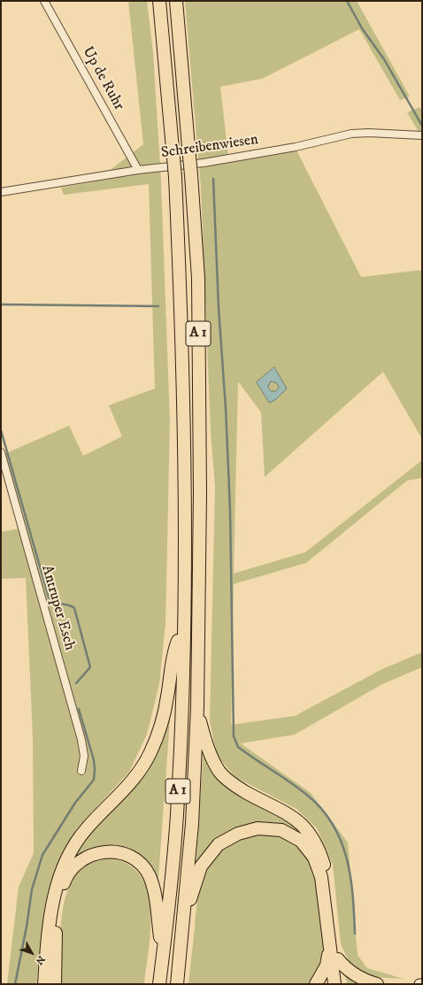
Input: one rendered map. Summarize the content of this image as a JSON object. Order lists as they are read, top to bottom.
{
  "streets": {
    "highway": ["A 1"],
    "street": ["Up de Ruhr", "Schreibenwiesen", "Antruper Esch"]
  },
  "crossings": [
    ["Up de Ruhr", "Schreibenwiesen"]
  ],
  "north": "bottom right"
}
